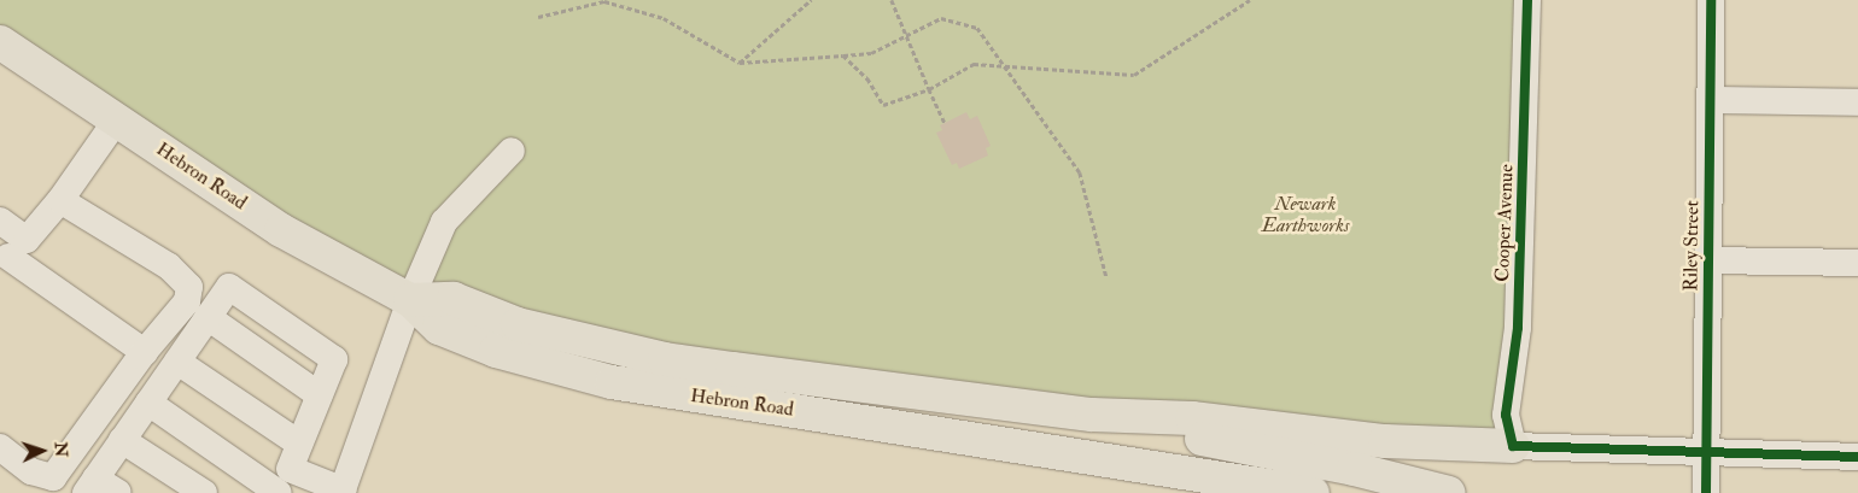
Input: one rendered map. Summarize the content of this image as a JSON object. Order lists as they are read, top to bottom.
{
  "streets": {
    "highway": ["Hebron Road"],
    "street": ["Cooper Avenue", "Riley Street"]
  },
  "parks": ["Newark Earthworks"],
  "north": "right"
}
